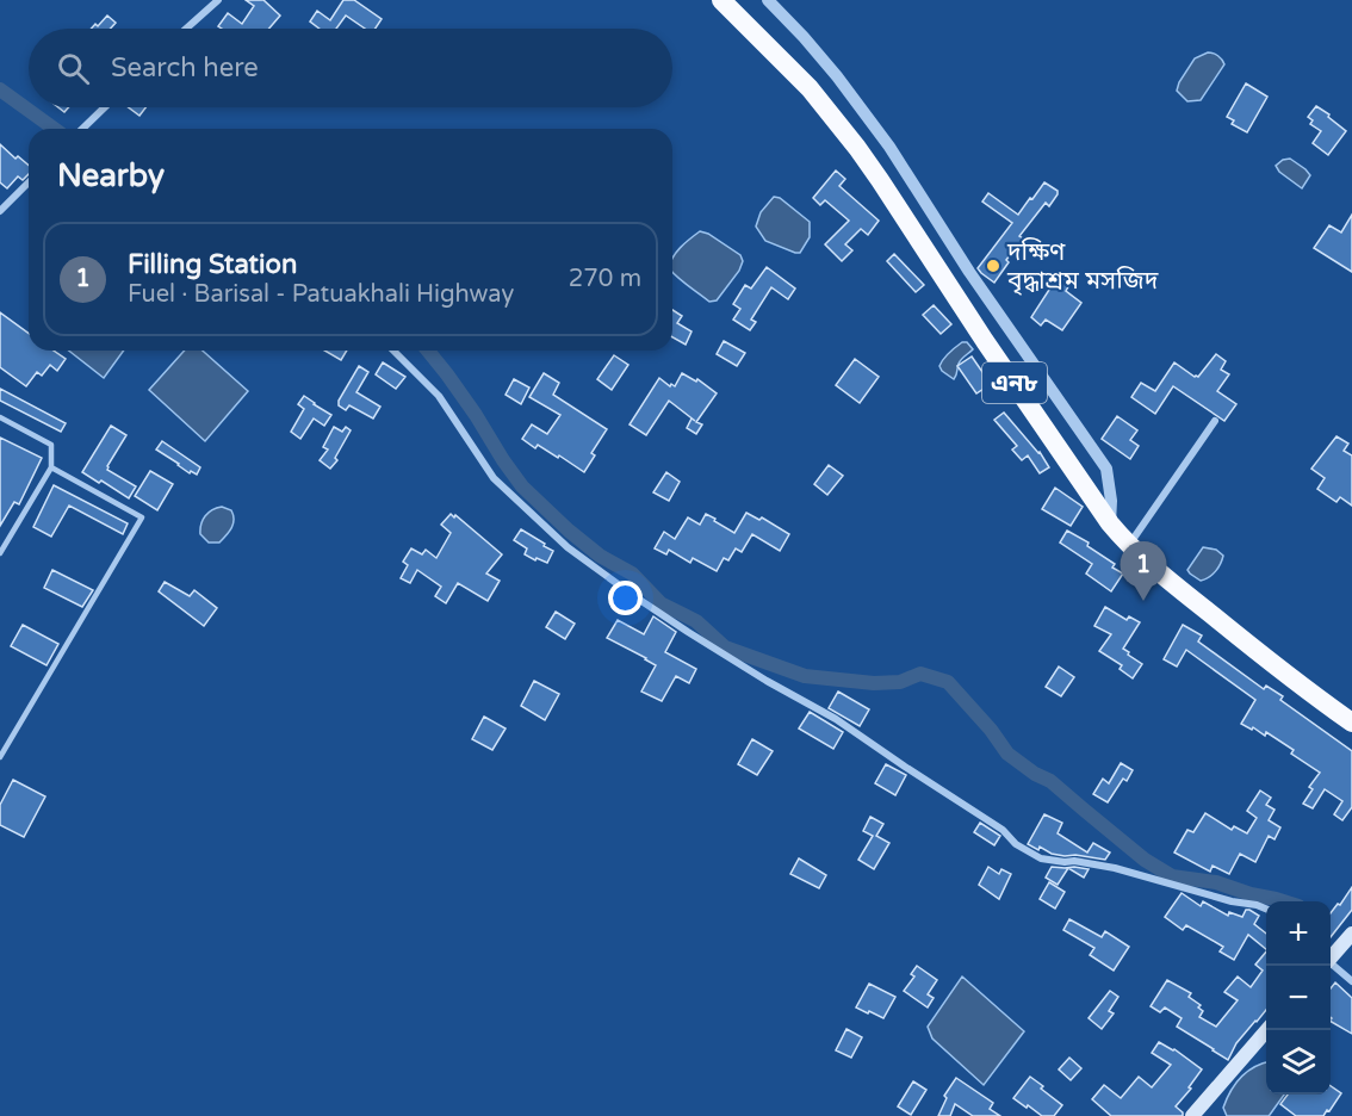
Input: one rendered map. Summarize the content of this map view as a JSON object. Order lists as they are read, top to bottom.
{
  "streets": {
    "highway": ["এন৮"]
  },
  "places": ["দক্ষিণ বৃদ্ধাশ্রম মসজিদ"],
  "page": {
    "search": "Search here",
    "heading": "Nearby",
    "list": [
      {
        "mark": "1",
        "name": "Filling Station",
        "note": "Fuel · Barisal - Patuakhali Highway",
        "value": "270 m"
      }
    ],
    "pins": "1",
    "map_buttons": ["+", "−"]
  }
}
